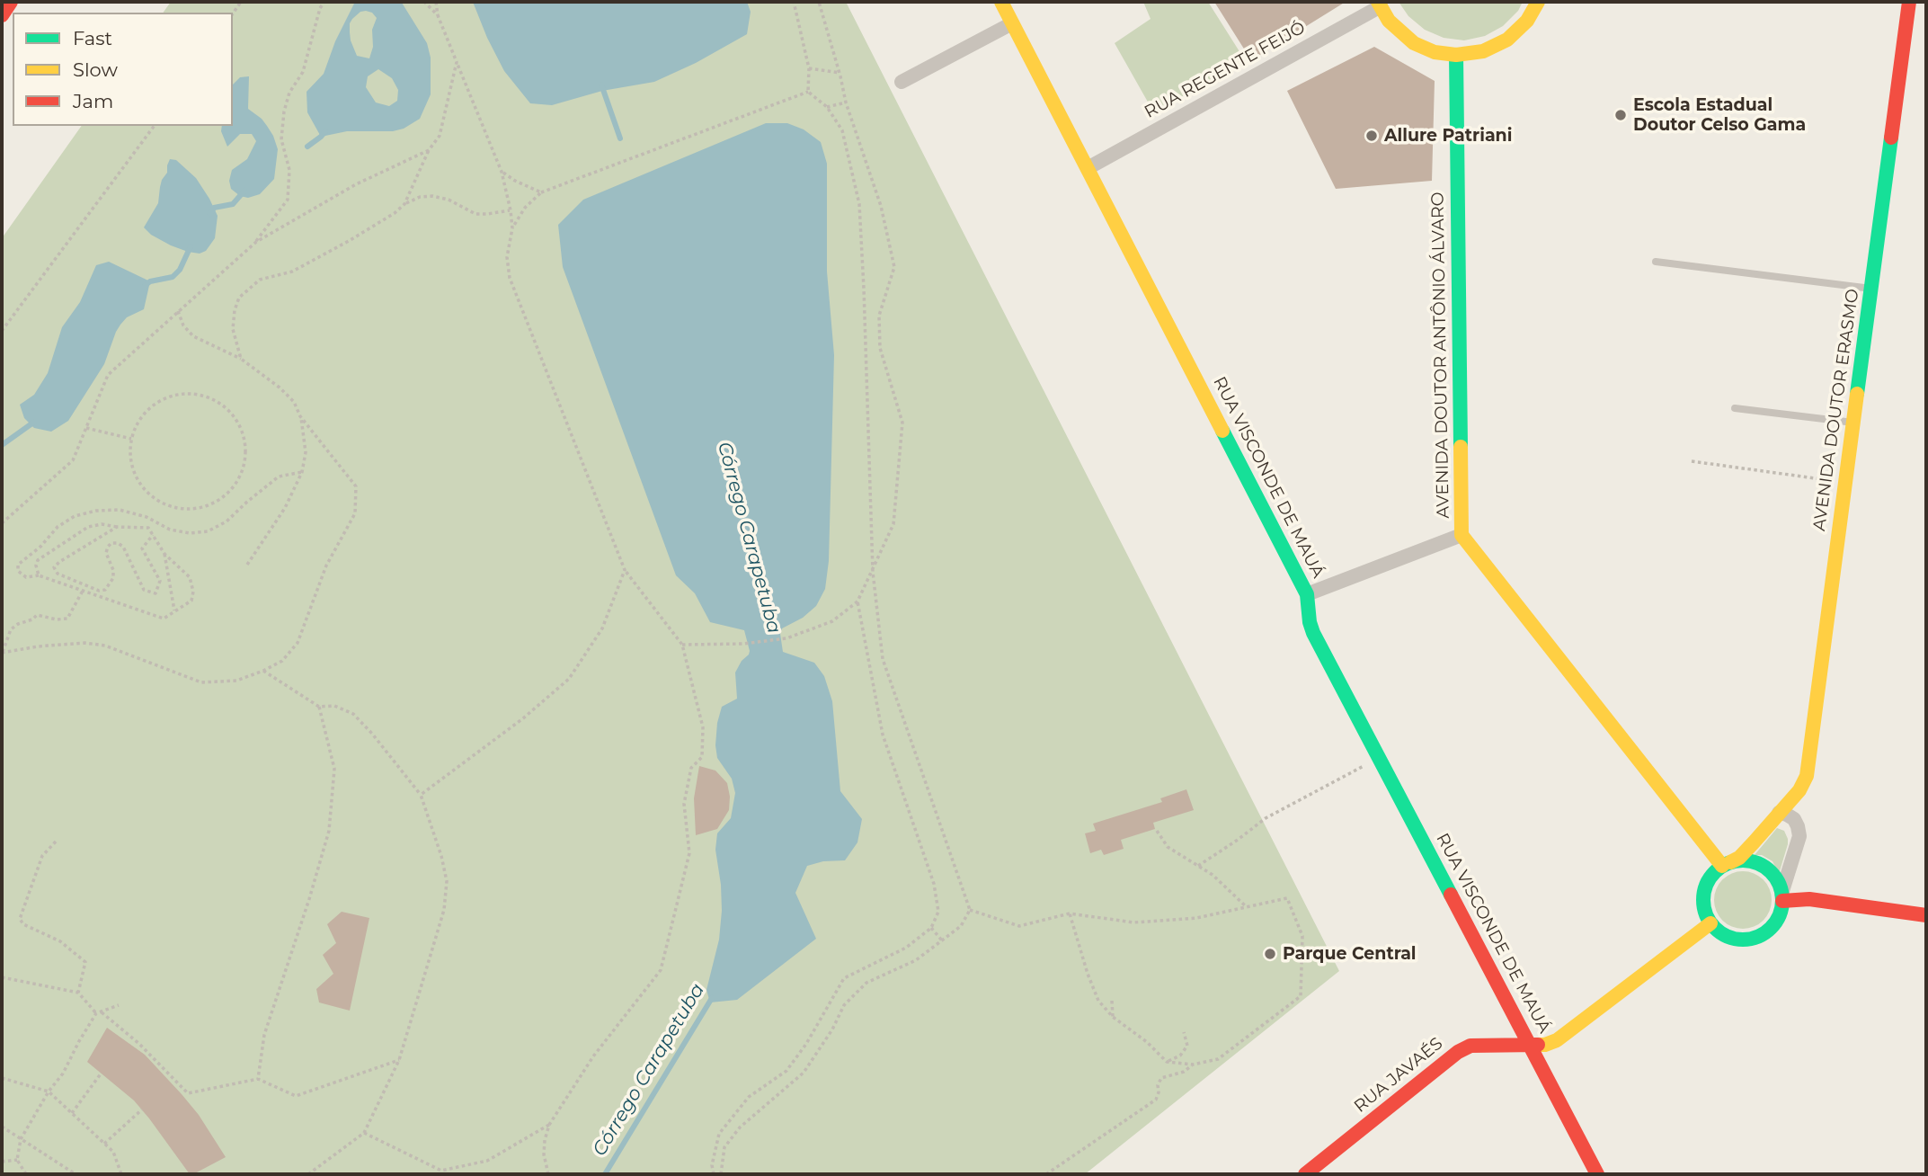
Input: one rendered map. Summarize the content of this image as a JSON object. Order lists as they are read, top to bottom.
{
  "streets": {
    "street": [
      "RUA REGENTE FEIJÓ",
      "AVENIDA DOUTOR ANTÔNIO ÁLVARO",
      "AVENIDA DOUTOR ERASMO",
      "RUA VISCONDE DE MAUÁ",
      "RUA JAVAÉS"
    ]
  },
  "crossings": [
    ["RUA REGENTE FEIJÓ", "RUA VISCONDE DE MAUÁ"],
    ["AVENIDA DOUTOR ANTÔNIO ÁLVARO", "AVENIDA DOUTOR ERASMO"],
    ["AVENIDA DOUTOR ANTÔNIO ÁLVARO", "RUA JAVAÉS"],
    ["AVENIDA DOUTOR ERASMO", "RUA JAVAÉS"],
    ["RUA VISCONDE DE MAUÁ", "RUA JAVAÉS"]
  ],
  "water": ["Córrego Carapetuba"],
  "places": ["Escola Estadual Doutor Celso Gama", "Allure Patriani", "Parque Central"],
  "legend": ["Fast", "Slow", "Jam"]
}
